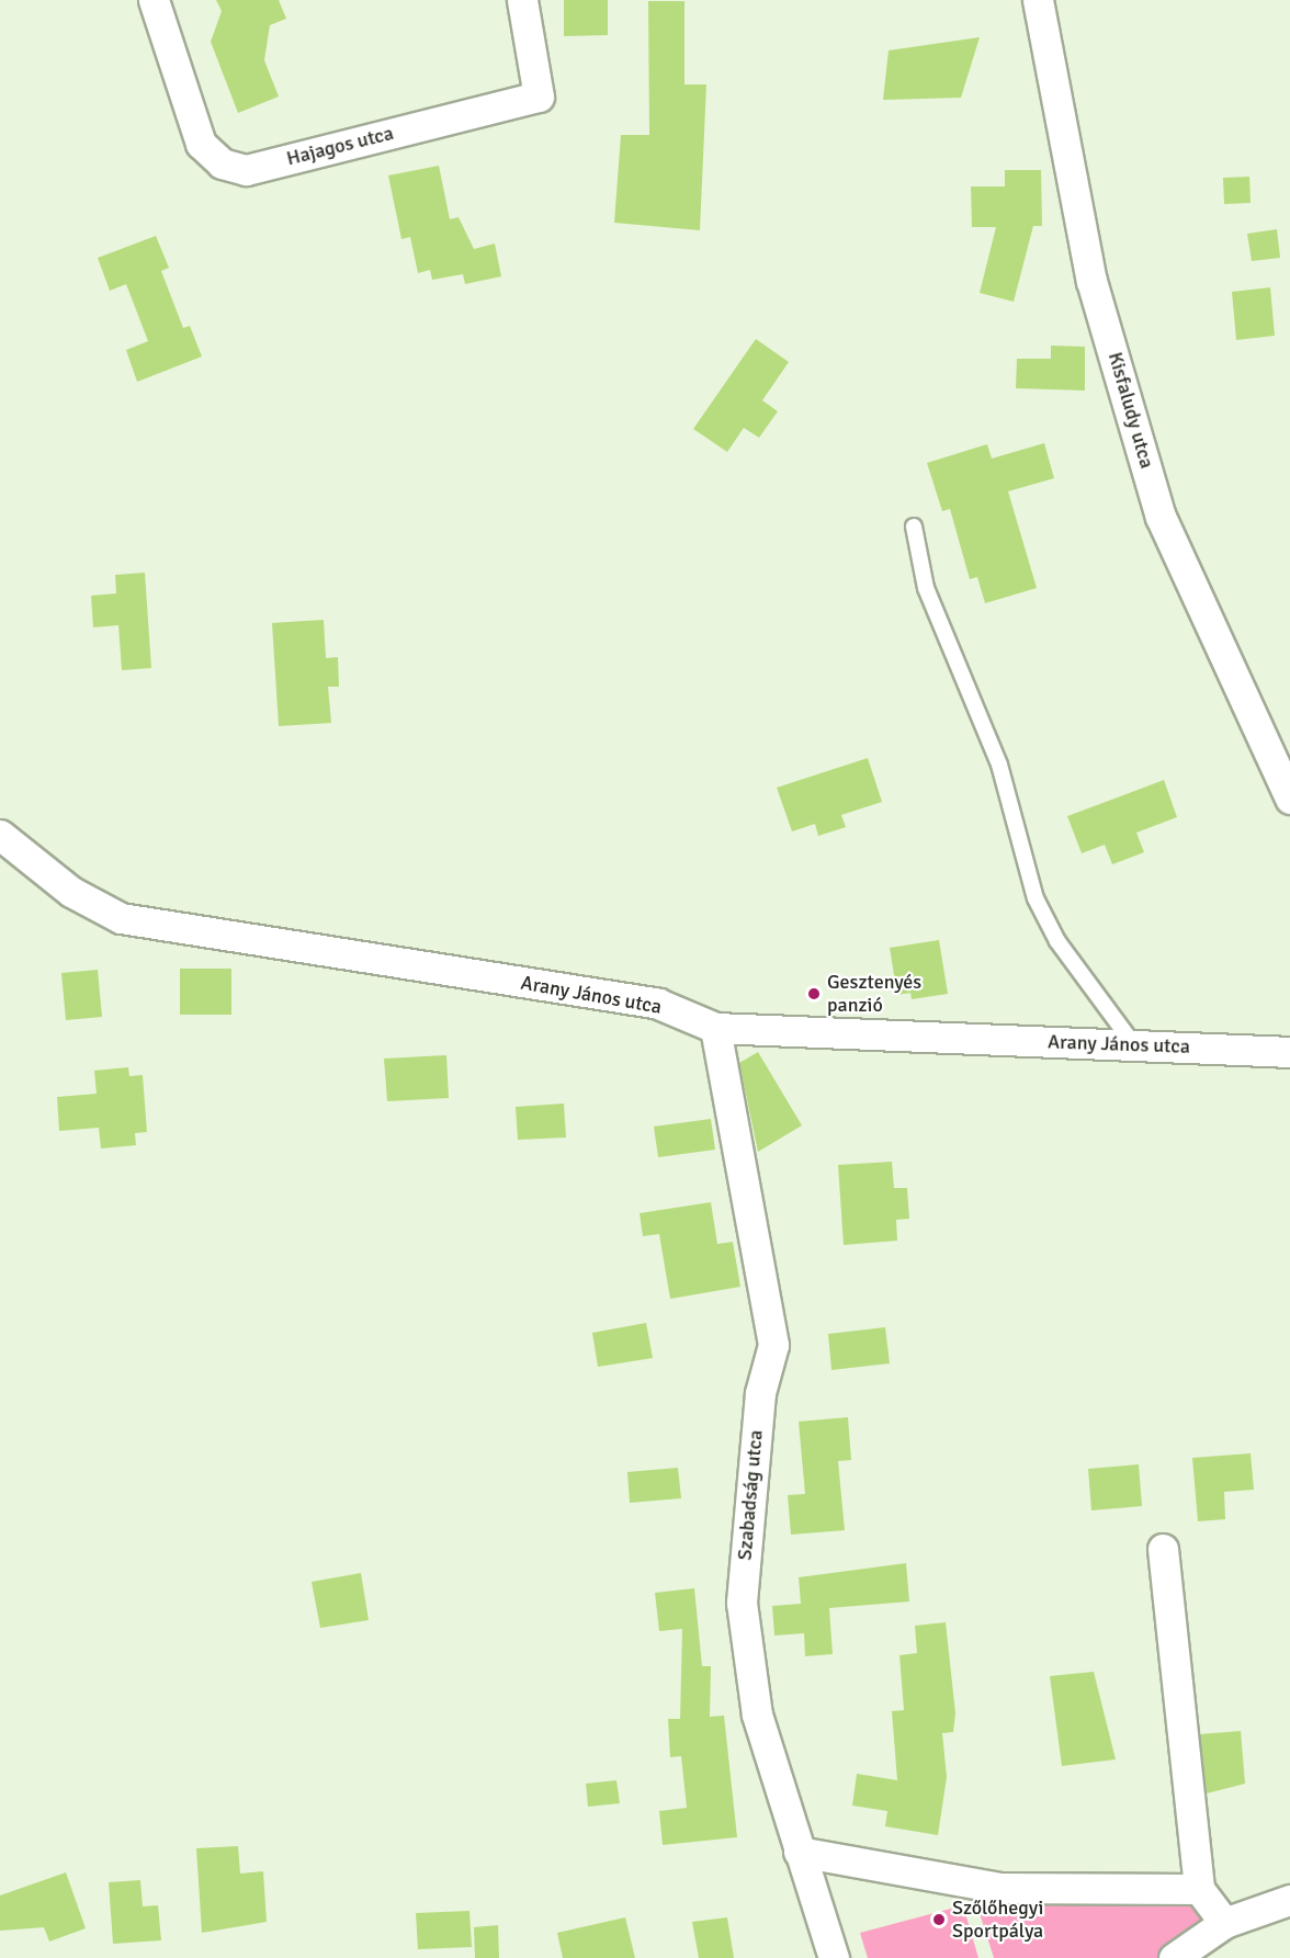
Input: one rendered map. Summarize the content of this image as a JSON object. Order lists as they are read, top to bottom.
{
  "streets": {
    "street": [
      "Hajagos utca",
      "Kisfaludy utca",
      "Arany János utca",
      "Szabadság utca"
    ]
  },
  "crossings": [
    ["Arany János utca", "Szabadság utca"]
  ],
  "places": ["Gesztenyés panzió", "Szőlőhegyi Sportpálya"]
}
